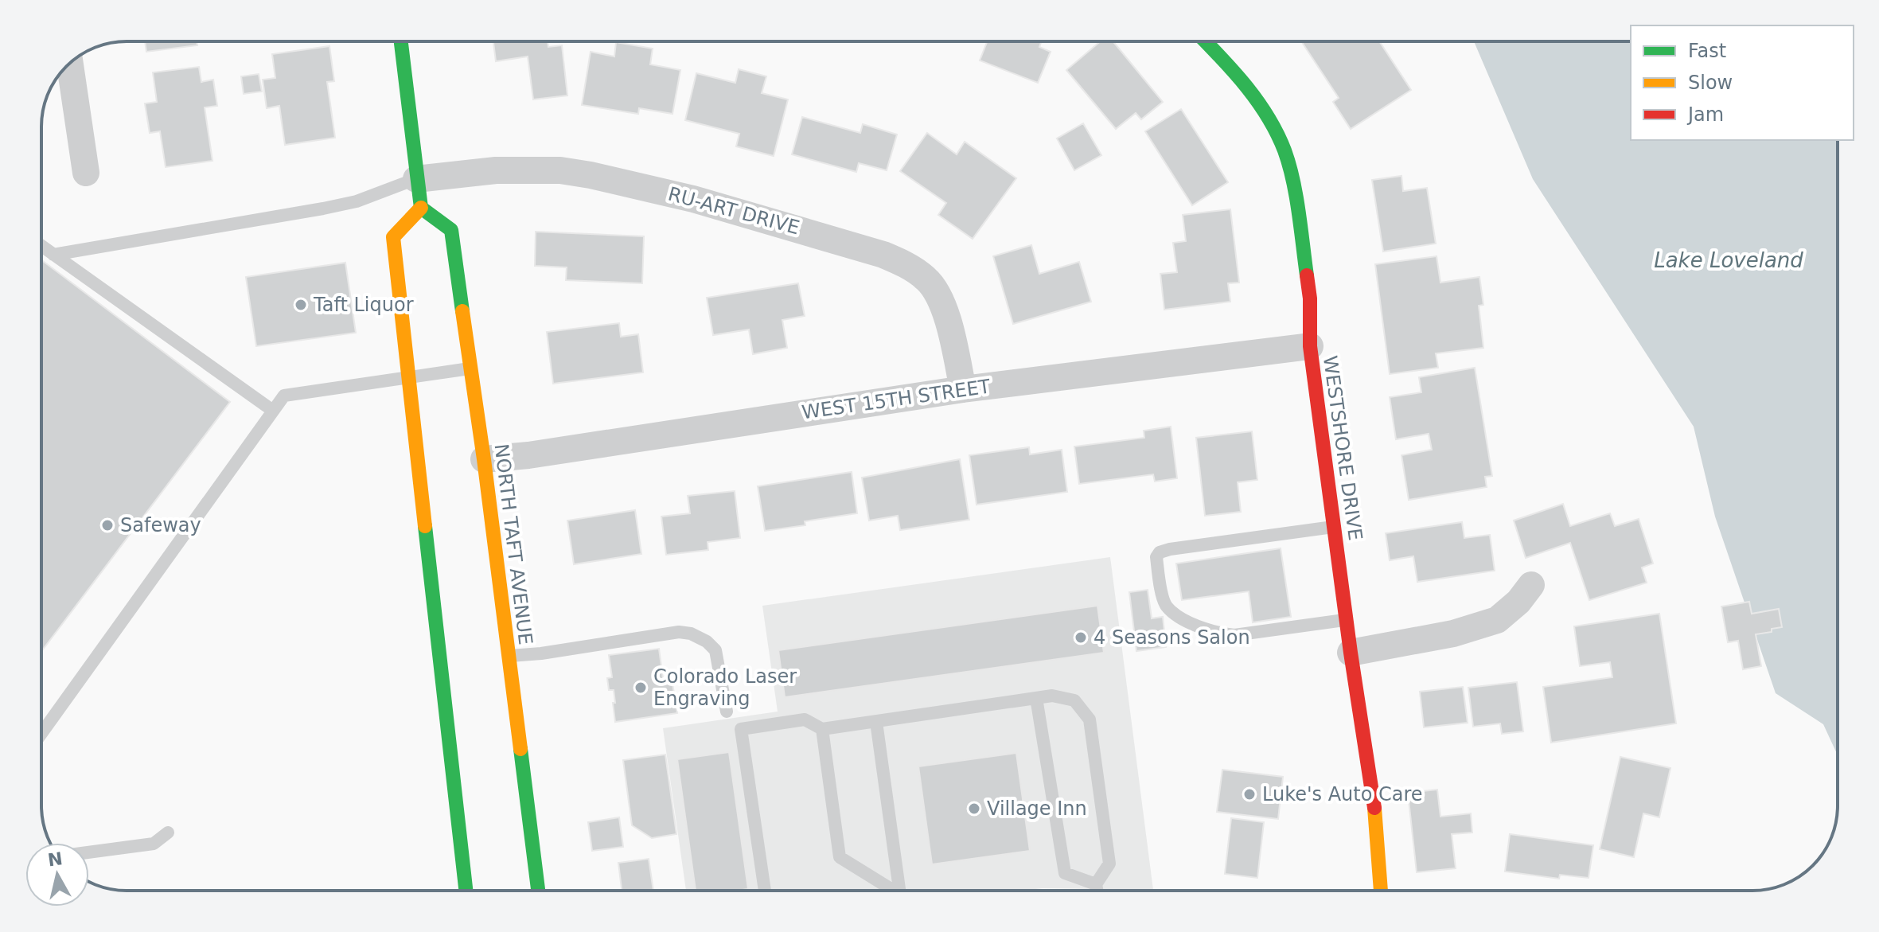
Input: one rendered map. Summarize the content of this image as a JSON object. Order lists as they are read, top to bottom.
{
  "streets": {
    "main road": ["WESTSHORE DRIVE", "NORTH TAFT AVENUE"],
    "street": ["RU-ART DRIVE", "WEST 15TH STREET"]
  },
  "crossings": [
    ["RU-ART DRIVE", "WEST 15TH STREET"],
    ["WEST 15TH STREET", "WESTSHORE DRIVE"],
    ["WEST 15TH STREET", "NORTH TAFT AVENUE"]
  ],
  "water": ["Lake Loveland"],
  "places": [
    "Taft Liquor",
    "Safeway",
    "4 Seasons Salon",
    "Colorado Laser Engraving",
    "Luke's Auto Care",
    "Village Inn"
  ],
  "legend": ["Fast", "Slow", "Jam"],
  "north": "top"
}
